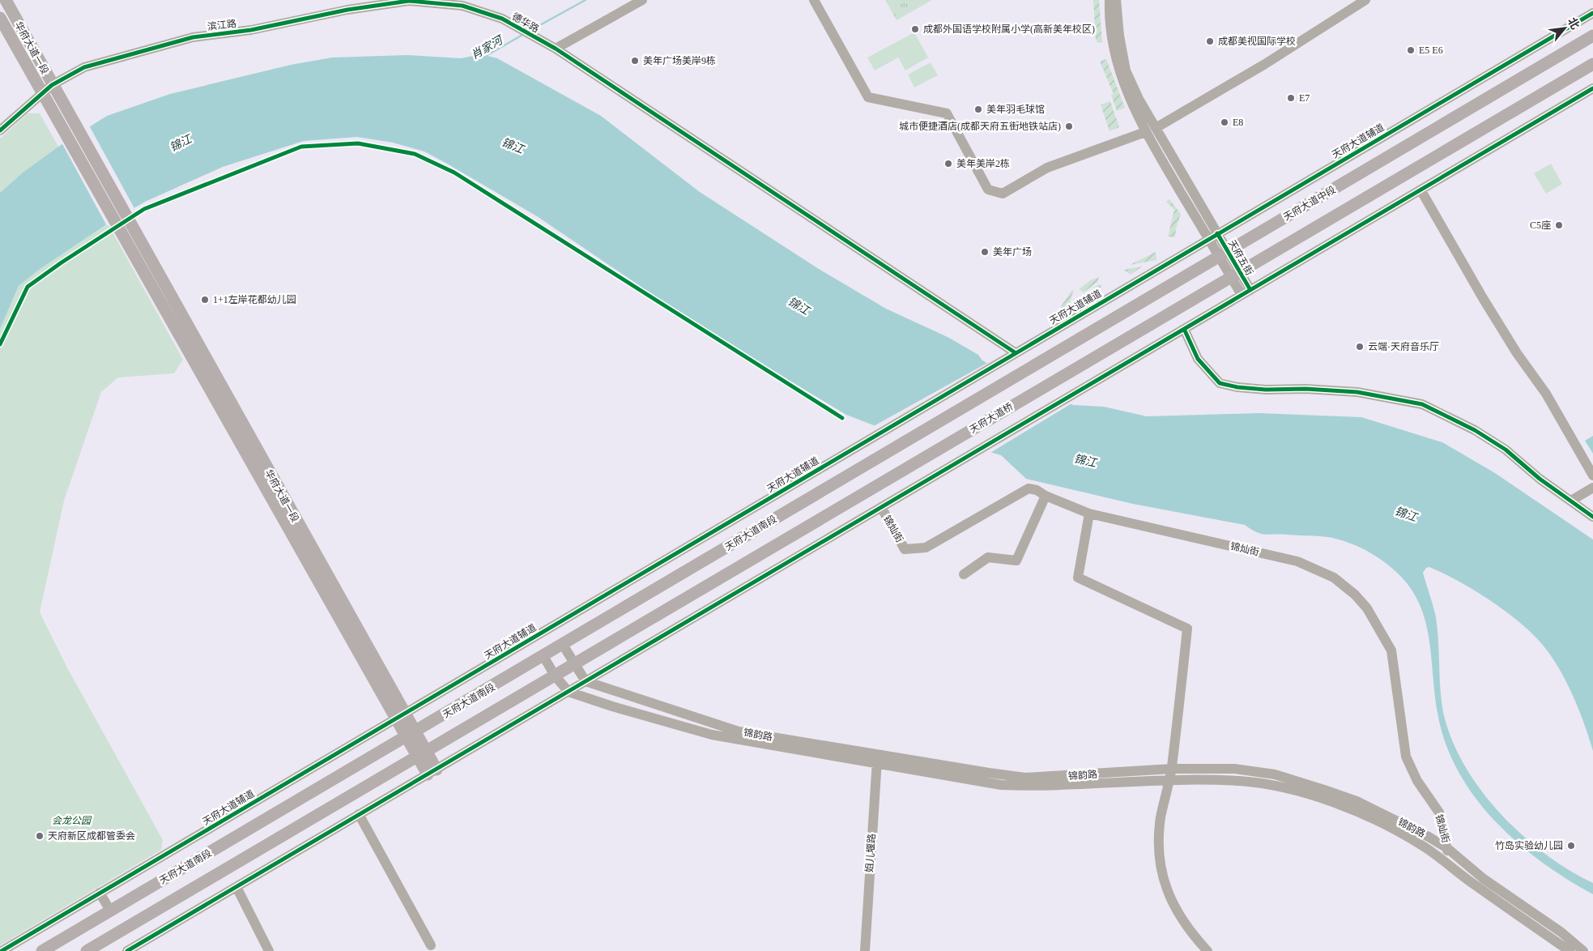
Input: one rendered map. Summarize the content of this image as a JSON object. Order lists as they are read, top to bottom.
{
  "streets": {
    "main road": [
      "华府大道一段",
      "天府大道中段",
      "天府大道桥",
      "天府大道南段"
    ],
    "street": [
      "德华路",
      "滨江路",
      "天府大道辅道",
      "天府五街",
      "锦灿街",
      "锦韵路",
      "姐儿堰路"
    ]
  },
  "crossings": [
    ["德华路", "滨江路"],
    ["德华路", "天府大道辅道"],
    ["滨江路", "华府大道一段"],
    ["华府大道一段", "天府大道辅道"],
    ["华府大道一段", "天府大道南段"],
    ["天府大道辅道", "天府五街"],
    ["天府大道中段", "天府五街"],
    ["天府大道中段", "天府大道南段"],
    ["天府五街", "天府大道桥"],
    ["锦灿街", "锦韵路"],
    ["锦韵路", "姐儿堰路"]
  ],
  "water": ["肖家河", "锦江"],
  "parks": ["会龙公园"],
  "places": [
    "成都外国语学校附属小学(高新美年校区)",
    "成都美视国际学校",
    "E5 E6",
    "美年广场美岸9栋",
    "E7",
    "美年羽毛球馆",
    "E8",
    "城市便捷酒店(成都天府五街地铁站店)",
    "美年美岸2栋",
    "C5座",
    "美年广场",
    "1+1左岸花都幼儿园",
    "云端·天府音乐厅",
    "天府新区成都管委会",
    "竹岛实验幼儿园"
  ],
  "north": "top right"
}
